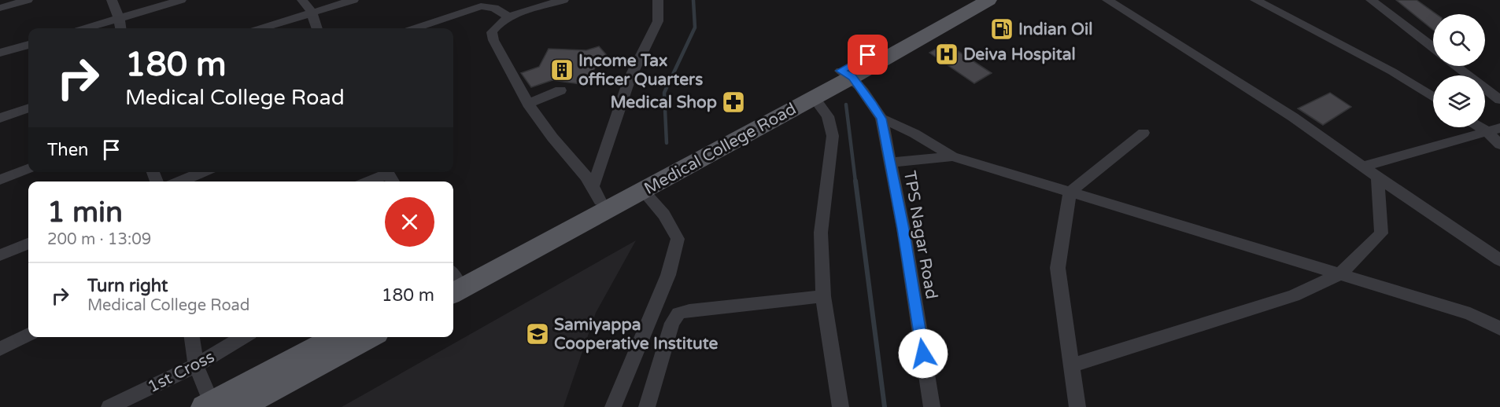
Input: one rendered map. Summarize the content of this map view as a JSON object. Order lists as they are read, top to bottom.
{
  "streets": {
    "main road": ["Medical College Road"],
    "street": ["TPS Nagar Road", "1st Cross"]
  },
  "crossings": [
    ["Medical College Road", "TPS Nagar Road"]
  ],
  "places": {
    "fuel station": ["Indian Oil"],
    "hospital": ["Deiva Hospital"],
    "building": ["Income Tax officer Quarters"],
    "pharmacy": ["Medical Shop"],
    "school or university": ["Samiyappa Cooperative Institute"]
  },
  "page": {
    "turn": ["180 m", "Medical College Road"],
    "then": "Then",
    "heading": ["1 min", "200 m · 13:09"],
    "list": [
      {
        "name": "Turn right",
        "note": "Medical College Road",
        "value": "180 m"
      }
    ]
  }
}
